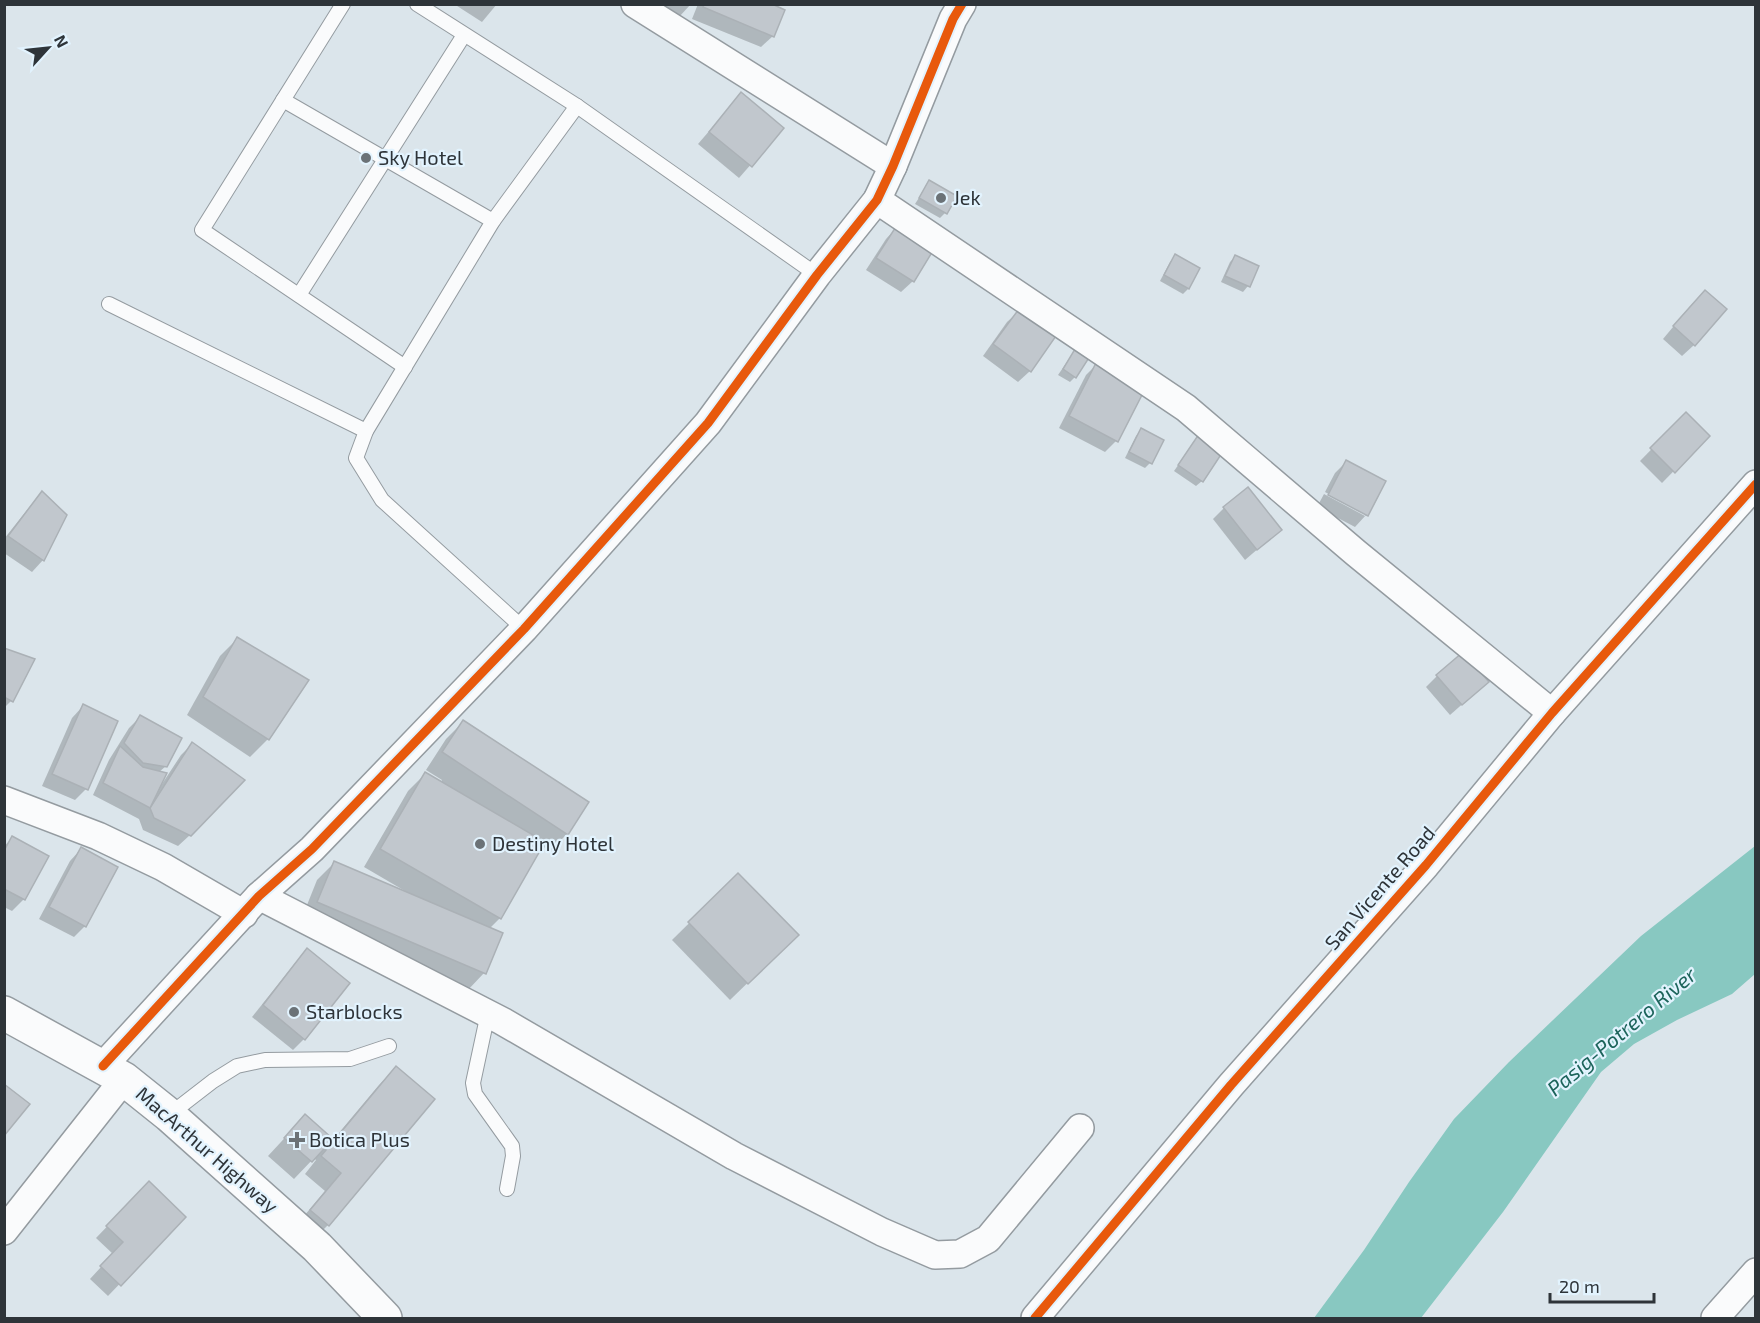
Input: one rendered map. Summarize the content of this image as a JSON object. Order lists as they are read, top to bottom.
{
  "streets": {
    "main road": ["MacArthur Highway"],
    "street": ["San Vicente Road"]
  },
  "water": ["Pasig-Potrero River"],
  "places": {
    "other": [
      "Sky Hotel",
      "Jek",
      "Destiny Hotel",
      "Starblocks"
    ],
    "health": ["Botica Plus"]
  },
  "scale_bar": "20 m",
  "north": "top right"
}
